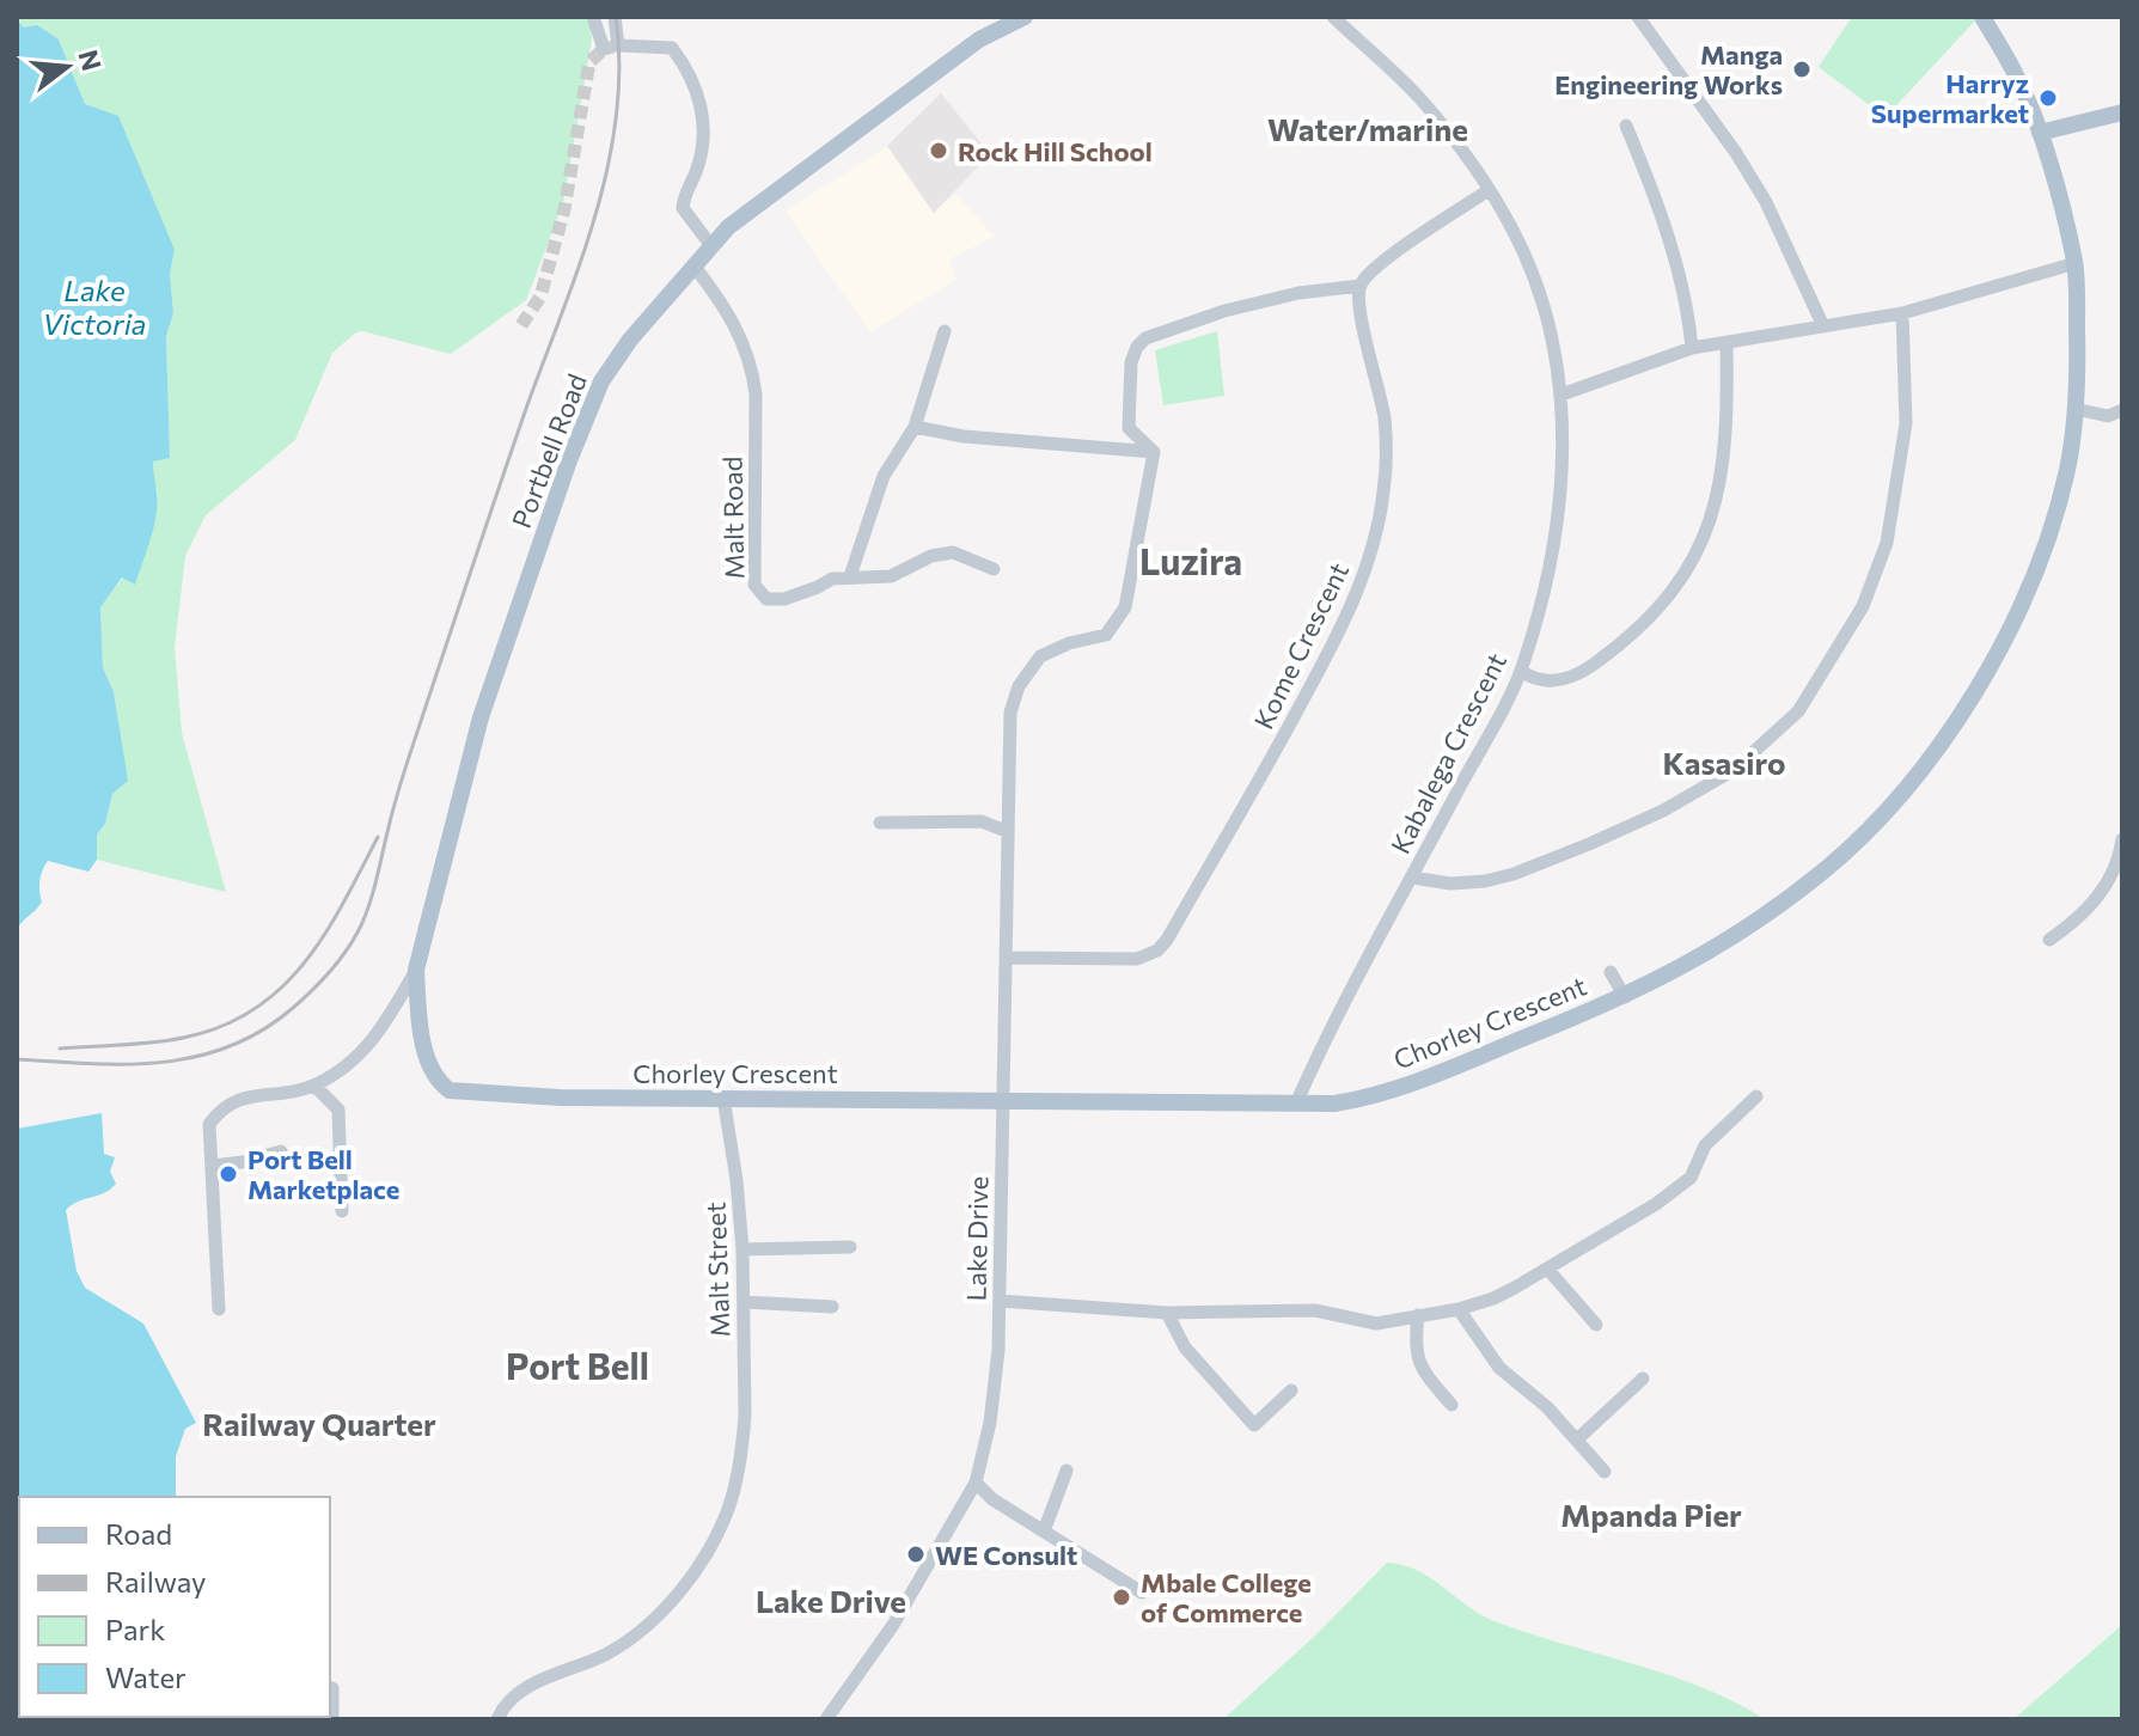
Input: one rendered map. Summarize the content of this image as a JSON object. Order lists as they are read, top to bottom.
{
  "streets": {
    "main road": ["Portbell Road", "Chorley Crescent"],
    "street": [
      "Malt Road",
      "Kome Crescent",
      "Kabalega Crescent",
      "Lake Drive",
      "Malt Street"
    ]
  },
  "crossings": [
    ["Portbell Road", "Malt Road"],
    ["Portbell Road", "Chorley Crescent"],
    ["Kome Crescent", "Lake Drive"],
    ["Kabalega Crescent", "Chorley Crescent"],
    ["Chorley Crescent", "Lake Drive"],
    ["Chorley Crescent", "Malt Street"]
  ],
  "districts": [
    "Water/marine",
    "Luzira",
    "Kasasiro",
    "Port Bell",
    "Railway Quarter",
    "Mpanda Pier",
    "Lake Drive"
  ],
  "water": ["Lake Victoria"],
  "places": [
    "Manga Engineering Works",
    "Harryz Supermarket",
    "Rock Hill School",
    "Port Bell Marketplace",
    "WE Consult",
    "Mbale College of Commerce"
  ],
  "legend": [
    "Road",
    "Railway",
    "Park",
    "Water"
  ],
  "north": "right"
}
